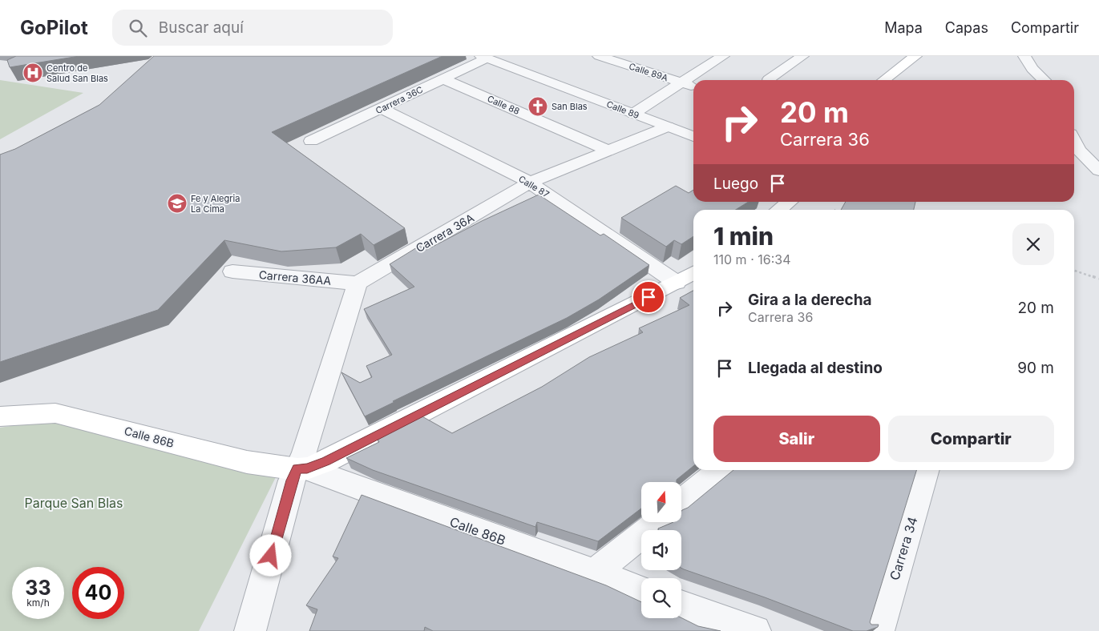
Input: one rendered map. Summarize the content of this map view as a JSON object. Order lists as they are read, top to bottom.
{
  "streets": {
    "main road": ["Calle 86B"],
    "street": [
      "Calle 89A",
      "Carrera 36C",
      "Calle 88",
      "Calle 89",
      "Calle 87",
      "Carrera 36A",
      "Carrera 36AA",
      "Carrera 34"
    ]
  },
  "crossings": [
    ["Carrera 36C", "Calle 88"],
    ["Carrera 36C", "Calle 89"],
    ["Carrera 36C", "Calle 87"],
    ["Calle 88", "Carrera 36A"],
    ["Calle 89", "Carrera 36A"],
    ["Calle 87", "Carrera 36A"],
    ["Carrera 36A", "Carrera 36AA"]
  ],
  "parks": ["Parque San Blas"],
  "places": {
    "hospital": ["Centro de Salud San Blas"],
    "church": ["San Blas"],
    "school or university": ["Fe y Alegria La Cima"]
  },
  "north": "top",
  "page": {
    "header": "GoPilot",
    "search": "Buscar aquí",
    "nav": ["Mapa", "Capas", "Compartir"],
    "turn": ["20 m", "Carrera 36"],
    "then": "Luego",
    "heading": ["1 min", "110 m · 16:34"],
    "list": [
      {
        "name": "Gira a la derecha",
        "note": "Carrera 36",
        "value": "20 m"
      },
      {
        "name": "Llegada al destino",
        "value": "90 m"
      }
    ],
    "buttons": ["Salir", "Compartir"],
    "speed": "33 km/h",
    "limit": "40"
  }
}
